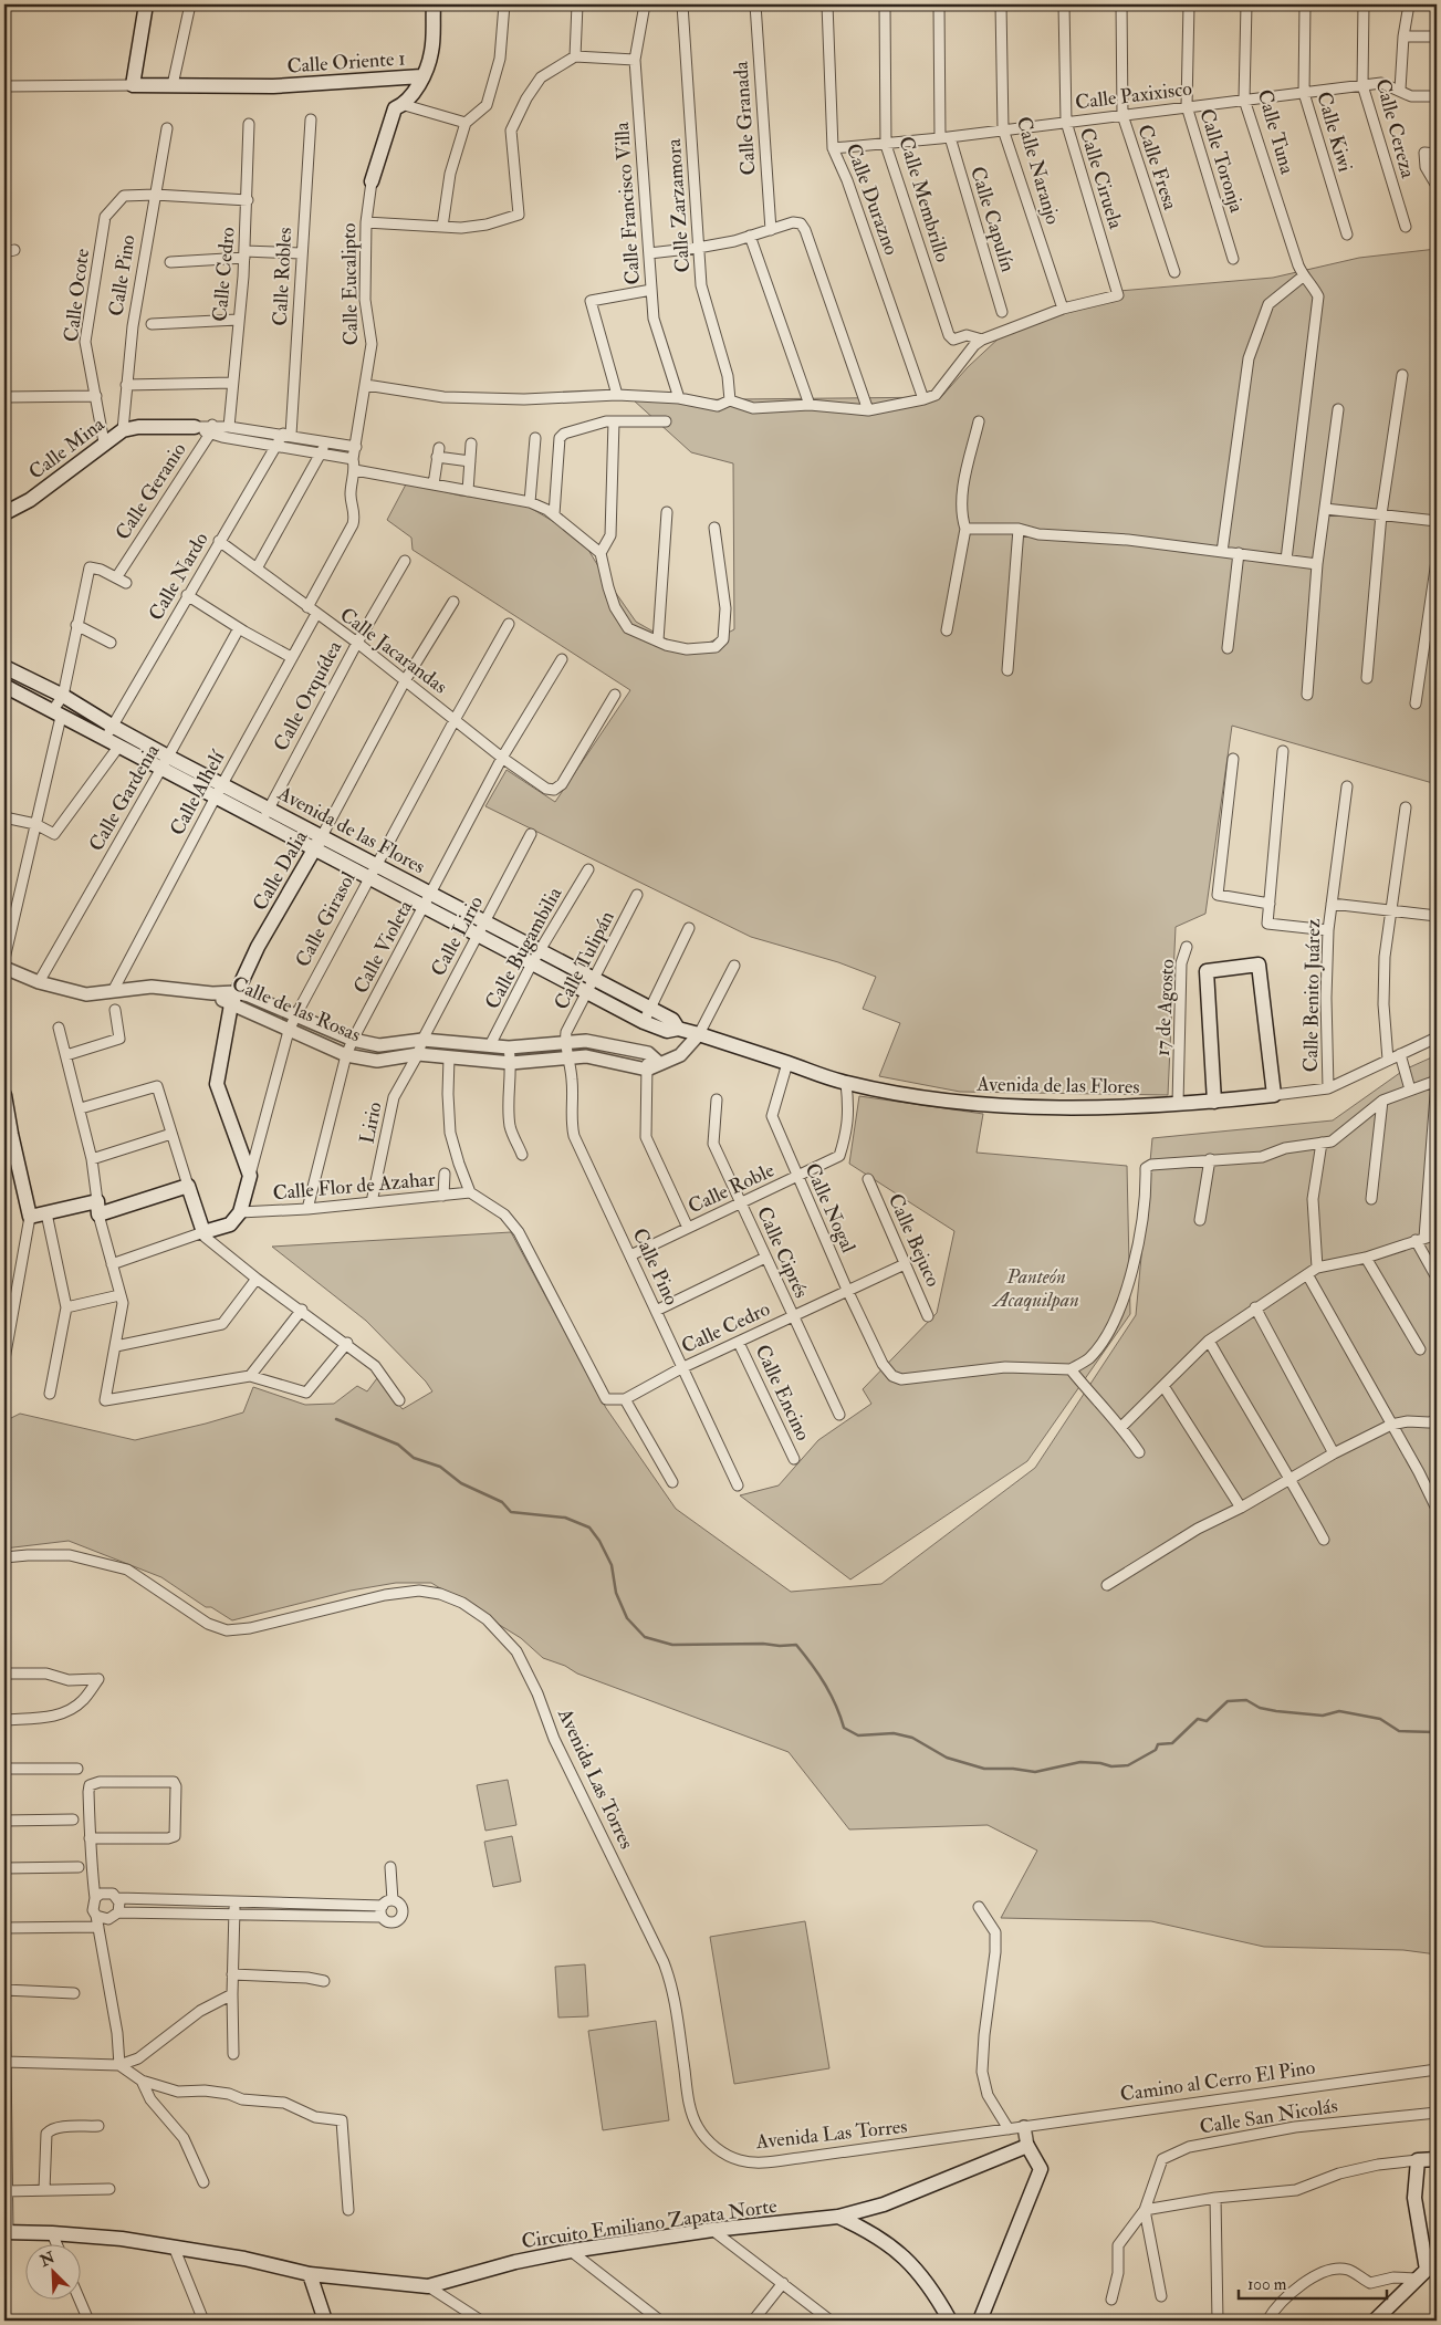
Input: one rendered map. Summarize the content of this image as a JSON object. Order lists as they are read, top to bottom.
{
  "streets": {
    "main road": [
      "Calle Oriente 1",
      "Calle Eucalipto",
      "Calle Mina",
      "Avenida de las Flores",
      "Calle Dalia",
      "Calle Girasol",
      "Circuito Emiliano Zapata Norte"
    ],
    "street": [
      "Calle Paxixisco",
      "Calle Granada",
      "Calle Cereza",
      "Calle Tuna",
      "Calle Kiwi",
      "Calle Toronja",
      "Calle Fresa",
      "Calle Naranjo",
      "Calle Ciruela",
      "Calle Durazno",
      "Calle Membrillo",
      "Calle Francisco Villa",
      "Calle Zarzamora",
      "Calle Capulín",
      "Calle Cedro",
      "Calle Pino",
      "Calle Robles",
      "Calle Ocote",
      "Calle Geranio",
      "Calle Nardo",
      "Calle Jacarandas",
      "Calle Orquídea",
      "Calle Alhelí",
      "Calle Gardenia",
      "Calle Lirio",
      "Calle Violeta",
      "Calle Bugambilia",
      "Calle Tulipán",
      "Calle Benito Juárez",
      "17 de Agosto",
      "Calle de las Rosas",
      "Lirio",
      "Calle Flor de Azahar",
      "Calle Roble",
      "Calle Nogal",
      "Calle Bejuco",
      "Calle Ciprés",
      "Calle Encino",
      "Avenida Las Torres",
      "Camino al Cerro El Pino",
      "Calle San Nicolás"
    ]
  },
  "crossings": [
    ["Calle Oriente 1", "Calle Eucalipto"],
    ["Calle Paxixisco", "Calle Cereza"],
    ["Calle Paxixisco", "Calle Tuna"],
    ["Calle Paxixisco", "Calle Kiwi"],
    ["Calle Paxixisco", "Calle Toronja"],
    ["Calle Paxixisco", "Calle Fresa"],
    ["Calle Paxixisco", "Calle Naranjo"],
    ["Calle Paxixisco", "Calle Ciruela"],
    ["Calle Paxixisco", "Calle Durazno"],
    ["Calle Paxixisco", "Calle Membrillo"],
    ["Calle Paxixisco", "Calle Capulín"],
    ["Calle Naranjo", "Calle Ciruela"],
    ["Calle Cedro", "Calle Pino"],
    ["Calle Cedro", "Calle Nogal"],
    ["Calle Cedro", "Calle Bejuco"],
    ["Calle Cedro", "Calle Ciprés"],
    ["Calle Cedro", "Calle Encino"],
    ["Calle Pino", "Calle Ocote"],
    ["Calle Pino", "Calle Mina"],
    ["Calle Pino", "Calle Tulipán"],
    ["Calle Pino", "Calle de las Rosas"],
    ["Calle Pino", "Calle Roble"],
    ["Calle Robles", "Calle Nardo"],
    ["Calle Eucalipto", "Calle Jacarandas"],
    ["Calle Ocote", "Calle Mina"],
    ["Calle Nardo", "Calle Jacarandas"],
    ["Calle Nardo", "Avenida de las Flores"],
    ["Calle Jacarandas", "Calle Orquídea"],
    ["Calle Jacarandas", "Calle Alhelí"],
    ["Calle Jacarandas", "Calle Dalia"],
    ["Calle Jacarandas", "Calle Girasol"],
    ["Calle Jacarandas", "Calle Violeta"],
    ["Calle Orquídea", "Avenida de las Flores"],
    ["Calle Alhelí", "Avenida de las Flores"],
    ["Calle Alhelí", "Calle de las Rosas"],
    ["Calle Gardenia", "Avenida de las Flores"],
    ["Calle Gardenia", "Calle de las Rosas"],
    ["Avenida de las Flores", "Calle Dalia"],
    ["Avenida de las Flores", "Calle Girasol"],
    ["Avenida de las Flores", "Calle Lirio"],
    ["Avenida de las Flores", "Calle Violeta"],
    ["Avenida de las Flores", "Calle Bugambilia"],
    ["Avenida de las Flores", "Calle Tulipán"],
    ["Avenida de las Flores", "Calle Benito Juárez"],
    ["Avenida de las Flores", "17 de Agosto"],
    ["Avenida de las Flores", "Calle Roble"],
    ["Avenida de las Flores", "Calle Nogal"],
    ["Calle Dalia", "Calle Girasol"],
    ["Calle Dalia", "Calle de las Rosas"],
    ["Calle Girasol", "Calle de las Rosas"],
    ["Calle Girasol", "Calle Flor de Azahar"],
    ["Calle Lirio", "Calle de las Rosas"],
    ["Calle Lirio", "Lirio"],
    ["Calle Violeta", "Calle de las Rosas"],
    ["Calle Violeta", "Calle Flor de Azahar"],
    ["Calle Bugambilia", "Calle de las Rosas"],
    ["Calle Tulipán", "Calle de las Rosas"],
    ["Calle de las Rosas", "Lirio"],
    ["Lirio", "Calle Flor de Azahar"],
    ["Calle Roble", "Calle Nogal"],
    ["Calle Roble", "Calle Ciprés"],
    ["Avenida Las Torres", "Camino al Cerro El Pino"]
  ],
  "parks": ["Panteón Acaquilpan"],
  "scale_bar": "100 m",
  "north": "top left"
}
